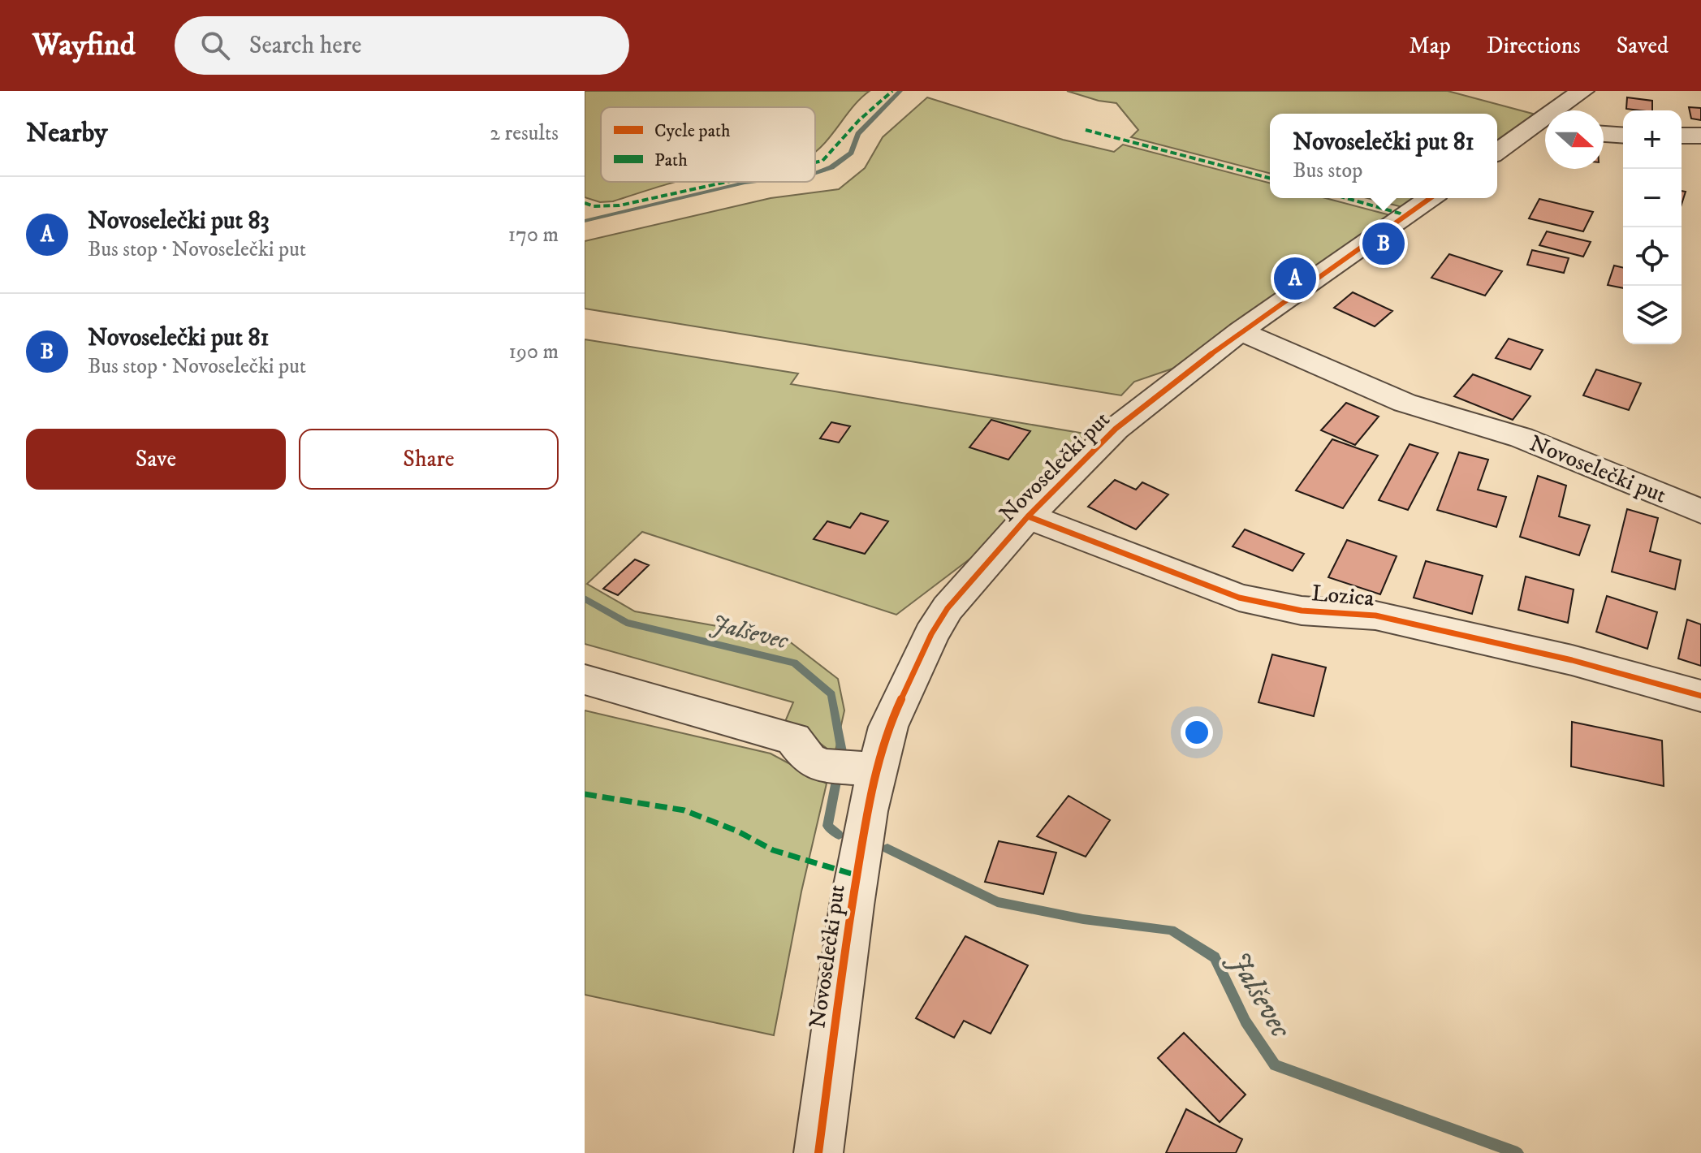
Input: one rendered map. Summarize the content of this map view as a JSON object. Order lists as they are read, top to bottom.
{
  "streets": {
    "street": ["Novoselečki put", "Lozica"]
  },
  "crossings": [
    ["Novoselečki put", "Lozica"]
  ],
  "water": ["Jalševec"],
  "legend": ["Cycle path", "Path"],
  "north": "right",
  "page": {
    "header": "Wayfind",
    "search": "Search here",
    "nav": ["Map", "Directions", "Saved"],
    "heading": ["Nearby", "2 results"],
    "map_buttons": ["+", "−"],
    "popup": ["Novoselečki put 81", "Bus stop"],
    "list": [
      {
        "mark": "A",
        "name": "Novoselečki put 83",
        "note": "Bus stop · Novoselečki put",
        "value": "170 m"
      },
      {
        "mark": "B",
        "name": "Novoselečki put 81",
        "note": "Bus stop · Novoselečki put",
        "value": "190 m"
      }
    ],
    "pins": ["B", "A"],
    "buttons": ["Save", "Share"]
  }
}
